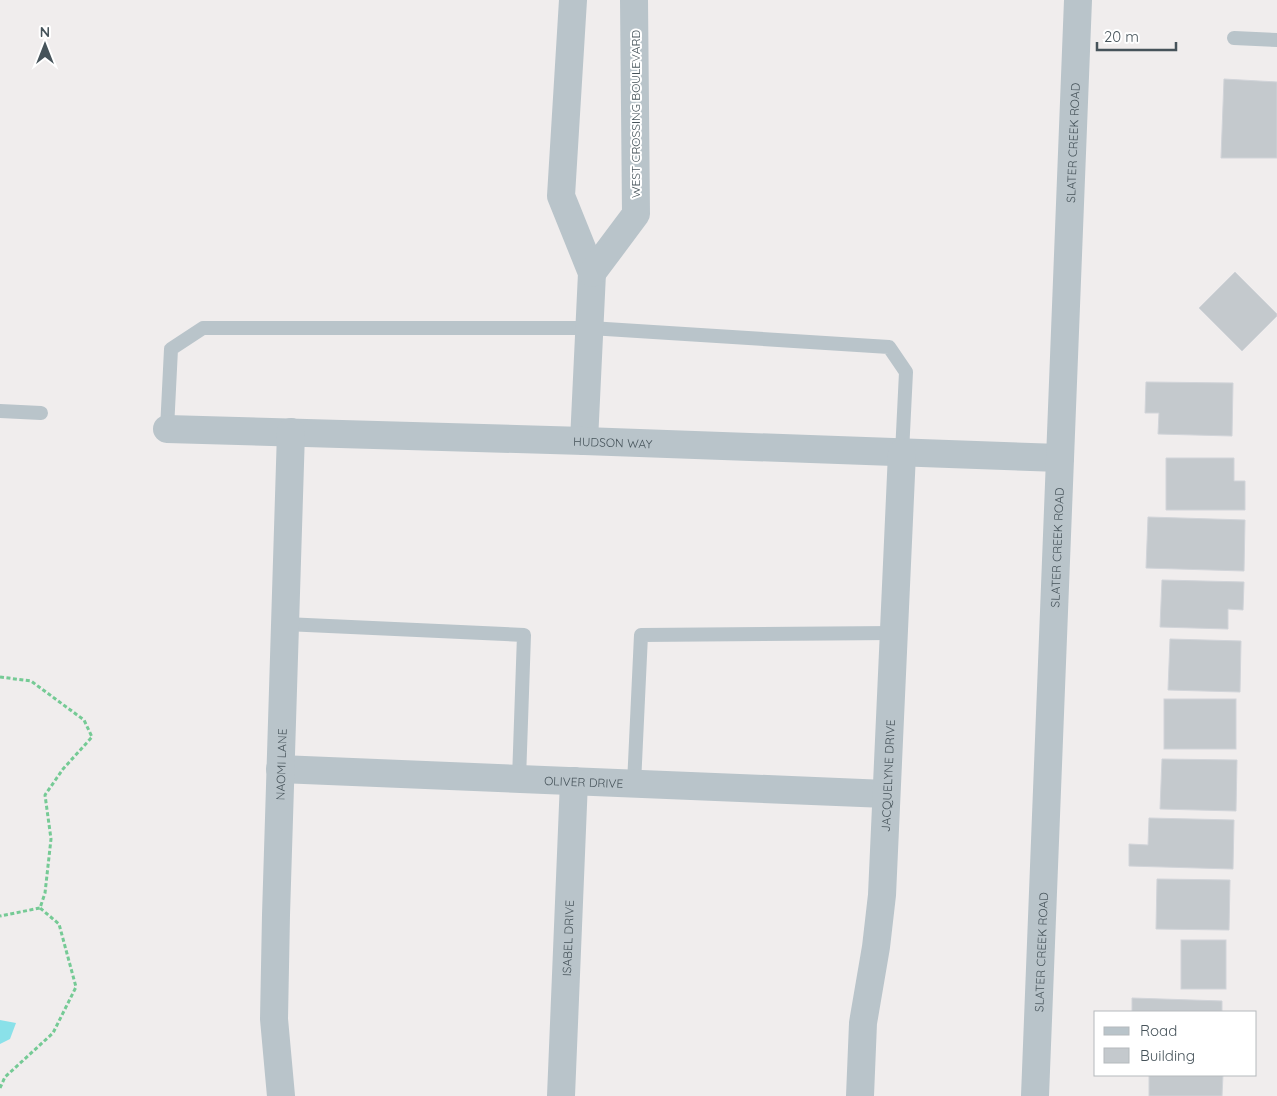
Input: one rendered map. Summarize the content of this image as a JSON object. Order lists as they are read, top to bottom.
{
  "streets": {
    "street": [
      "WEST CROSSING BOULEVARD",
      "SLATER CREEK ROAD",
      "HUDSON WAY",
      "NAOMI LANE",
      "JACQUELYNE DRIVE",
      "OLIVER DRIVE",
      "ISABEL DRIVE"
    ]
  },
  "crossings": [
    ["SLATER CREEK ROAD", "HUDSON WAY"],
    ["HUDSON WAY", "NAOMI LANE"],
    ["HUDSON WAY", "JACQUELYNE DRIVE"],
    ["NAOMI LANE", "OLIVER DRIVE"],
    ["JACQUELYNE DRIVE", "OLIVER DRIVE"],
    ["OLIVER DRIVE", "ISABEL DRIVE"]
  ],
  "legend": ["Road", "Building"],
  "scale_bar": "20 m",
  "north": "top"
}
